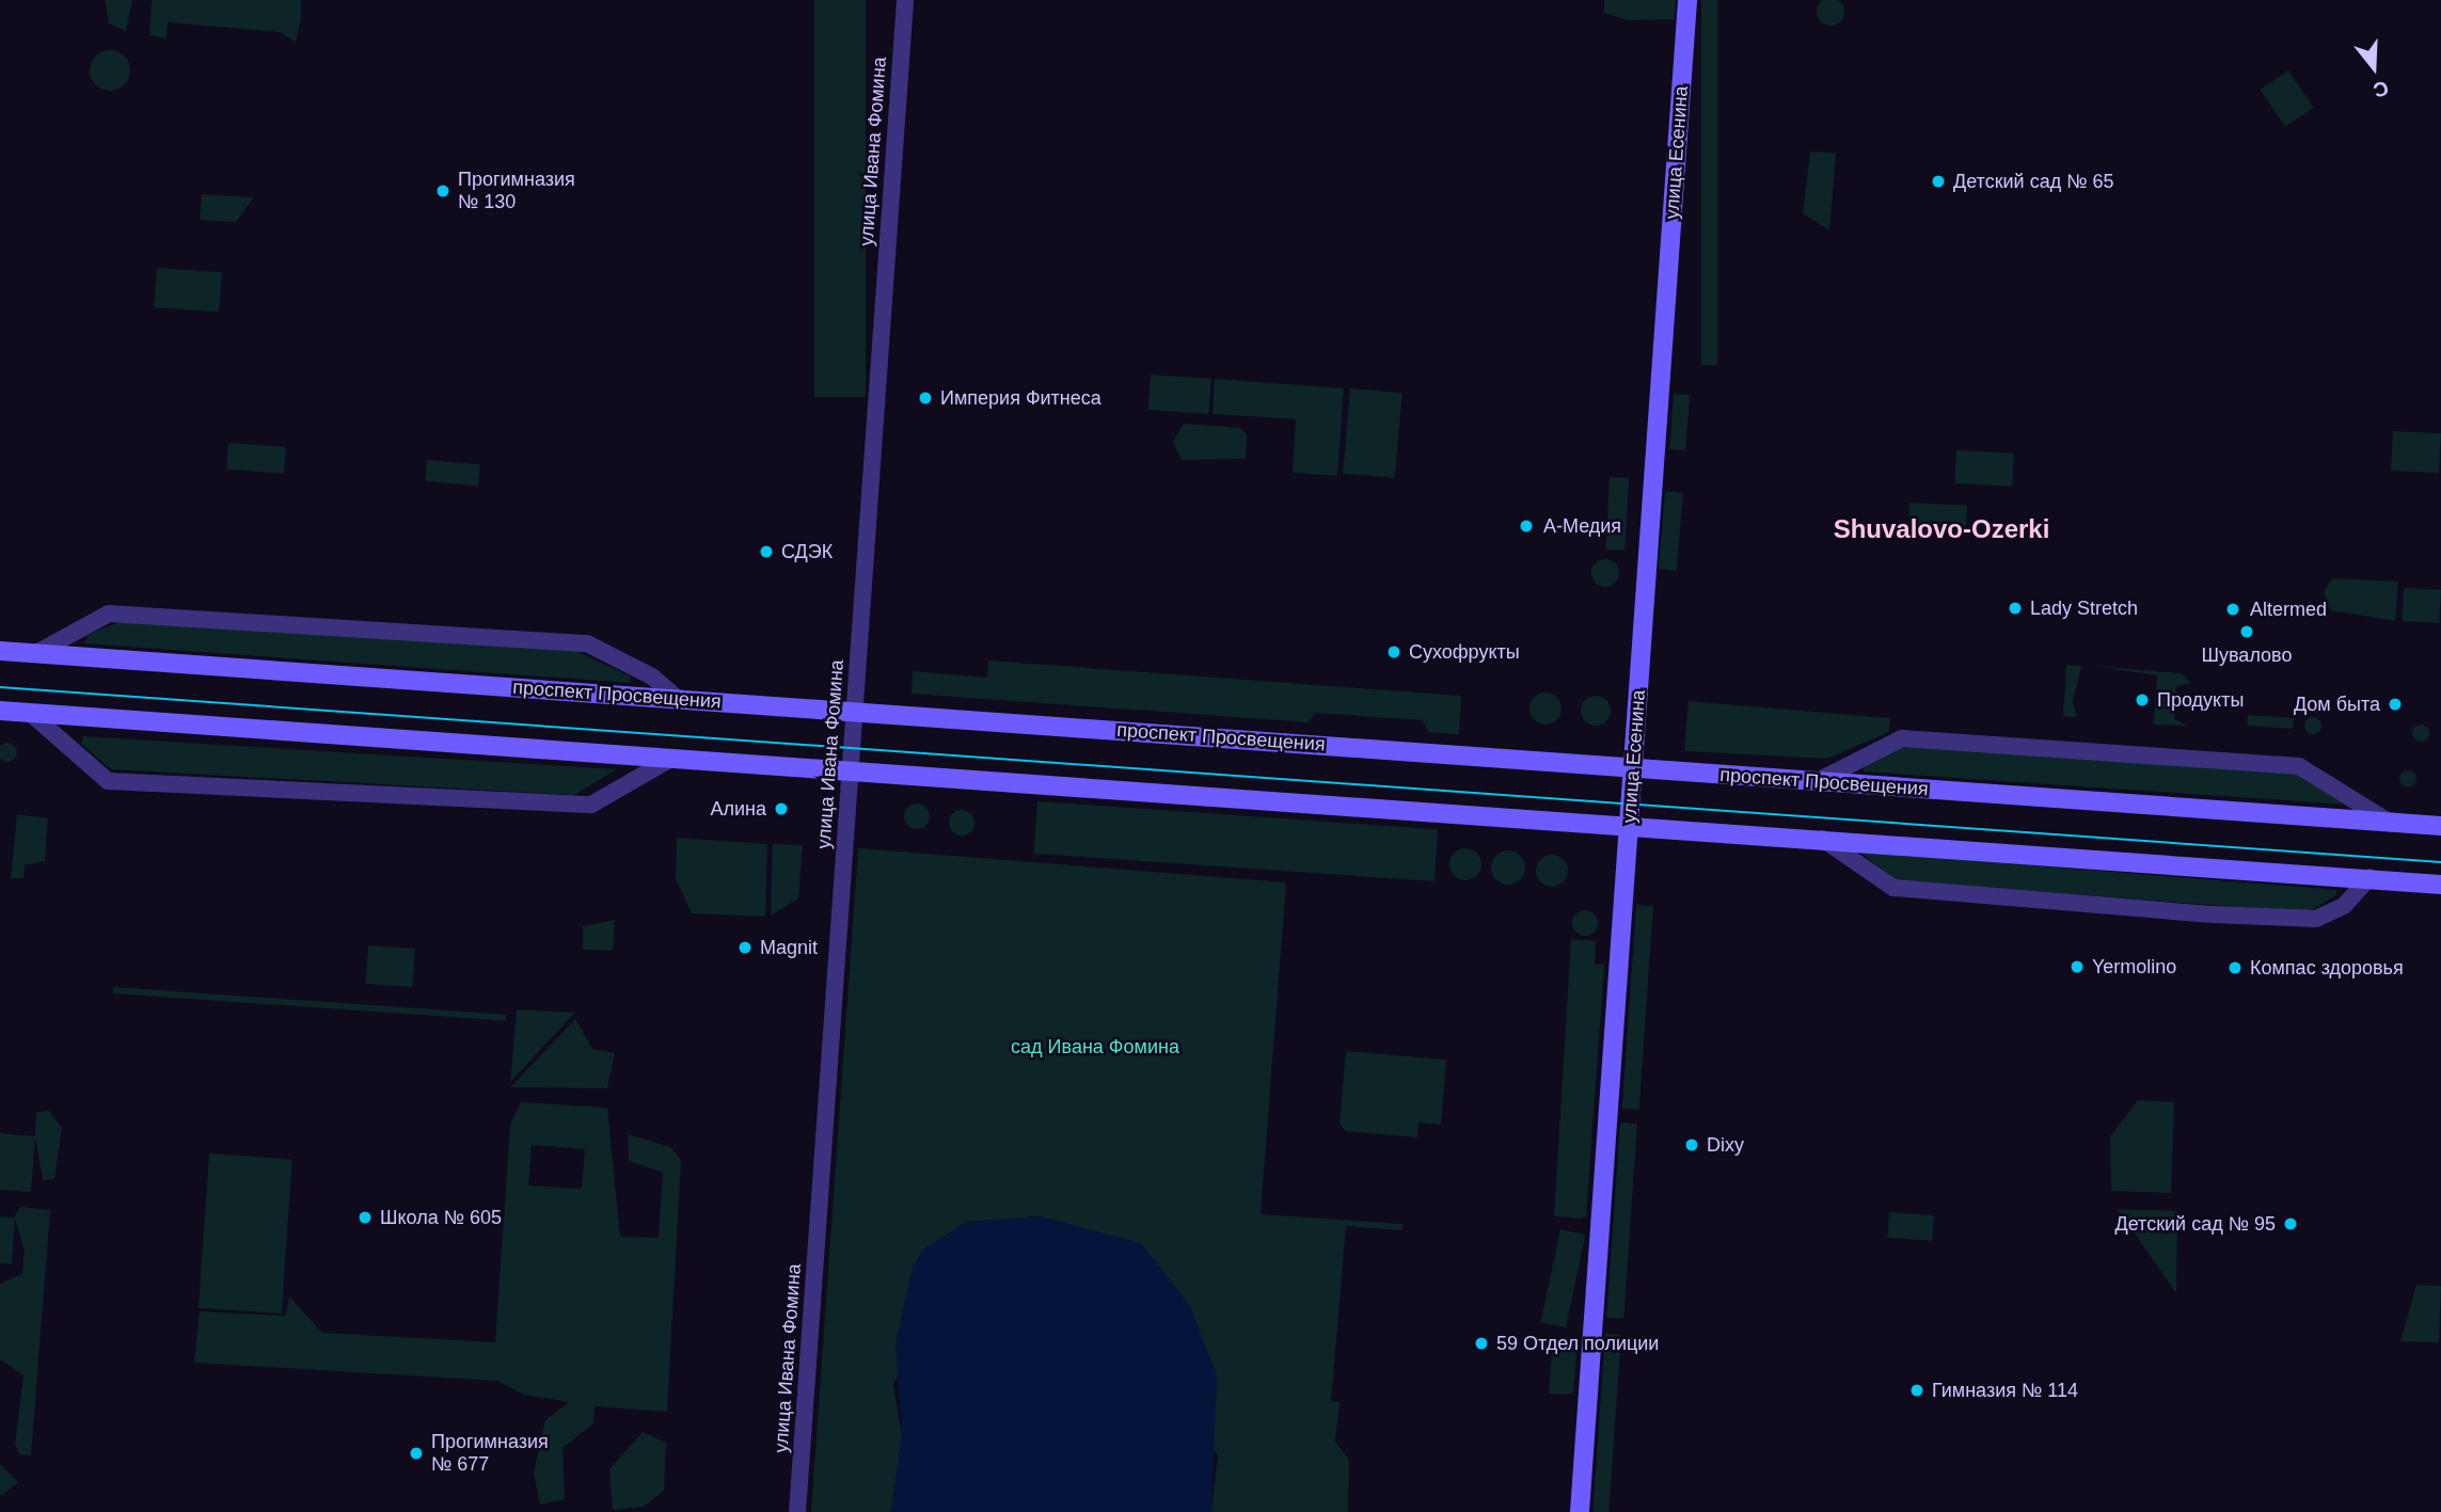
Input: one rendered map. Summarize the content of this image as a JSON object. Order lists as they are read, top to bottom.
{
  "streets": {
    "main road": ["улица Есенина", "проспект Просвещения"],
    "street": ["улица Ивана Фомина"]
  },
  "crossings": [
    ["улица Ивана Фомина", "проспект Просвещения"],
    ["улица Есенина", "проспект Просвещения"]
  ],
  "districts": ["Shuvalovo-Ozerki"],
  "parks": ["сад Ивана Фомина"],
  "places": [
    "Детский сад № 65",
    "Прогимназия № 130",
    "Империя Фитнеса",
    "А-Медия",
    "СДЭК",
    "Lady Stretch",
    "Altermed",
    "Шувалово",
    "Сухофрукты",
    "Продукты",
    "Дом быта",
    "Алина",
    "Magnit",
    "Yermolino",
    "Компас здоровья",
    "Dixy",
    "Школа № 605",
    "Детский сад № 95",
    "59 Отдел полиции",
    "Гимназия № 114",
    "Прогимназия № 677"
  ],
  "north": "bottom"
}
